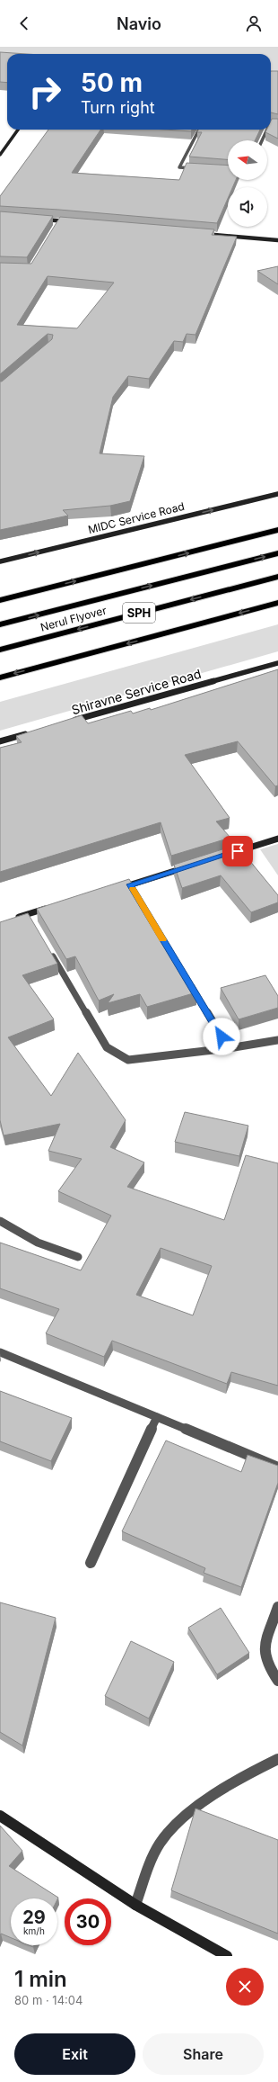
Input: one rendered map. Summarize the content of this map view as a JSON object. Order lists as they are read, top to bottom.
{
  "streets": {
    "highway": ["SPH", "Nerul Flyover"],
    "street": ["MIDC Service Road", "Shiravne Service Road"]
  },
  "one_way": ["MIDC Service Road"],
  "north": "left",
  "page": {
    "header": "Navio",
    "turn": ["50 m", "Turn right"],
    "speed": "29 km/h",
    "limit": "30",
    "heading": ["1 min", "80 m · 14:04"],
    "buttons": ["Exit", "Share"]
  }
}
